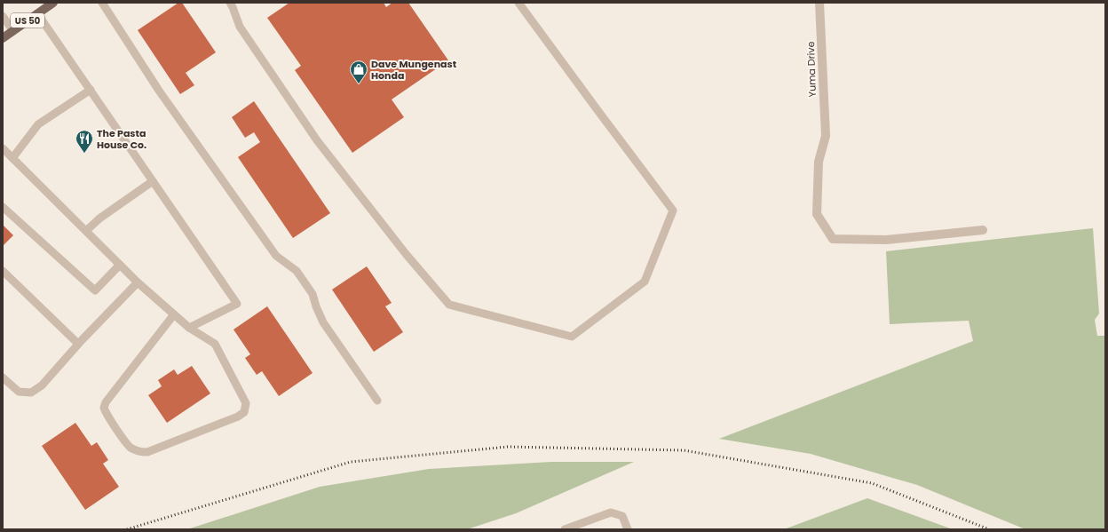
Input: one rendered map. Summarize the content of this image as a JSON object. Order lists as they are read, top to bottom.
{
  "streets": {
    "main road": ["US 50"],
    "street": ["Yuma Drive"]
  },
  "places": {
    "shop": ["Dave Mungenast Honda"],
    "restaurant": ["The Pasta House Co."]
  }
}
